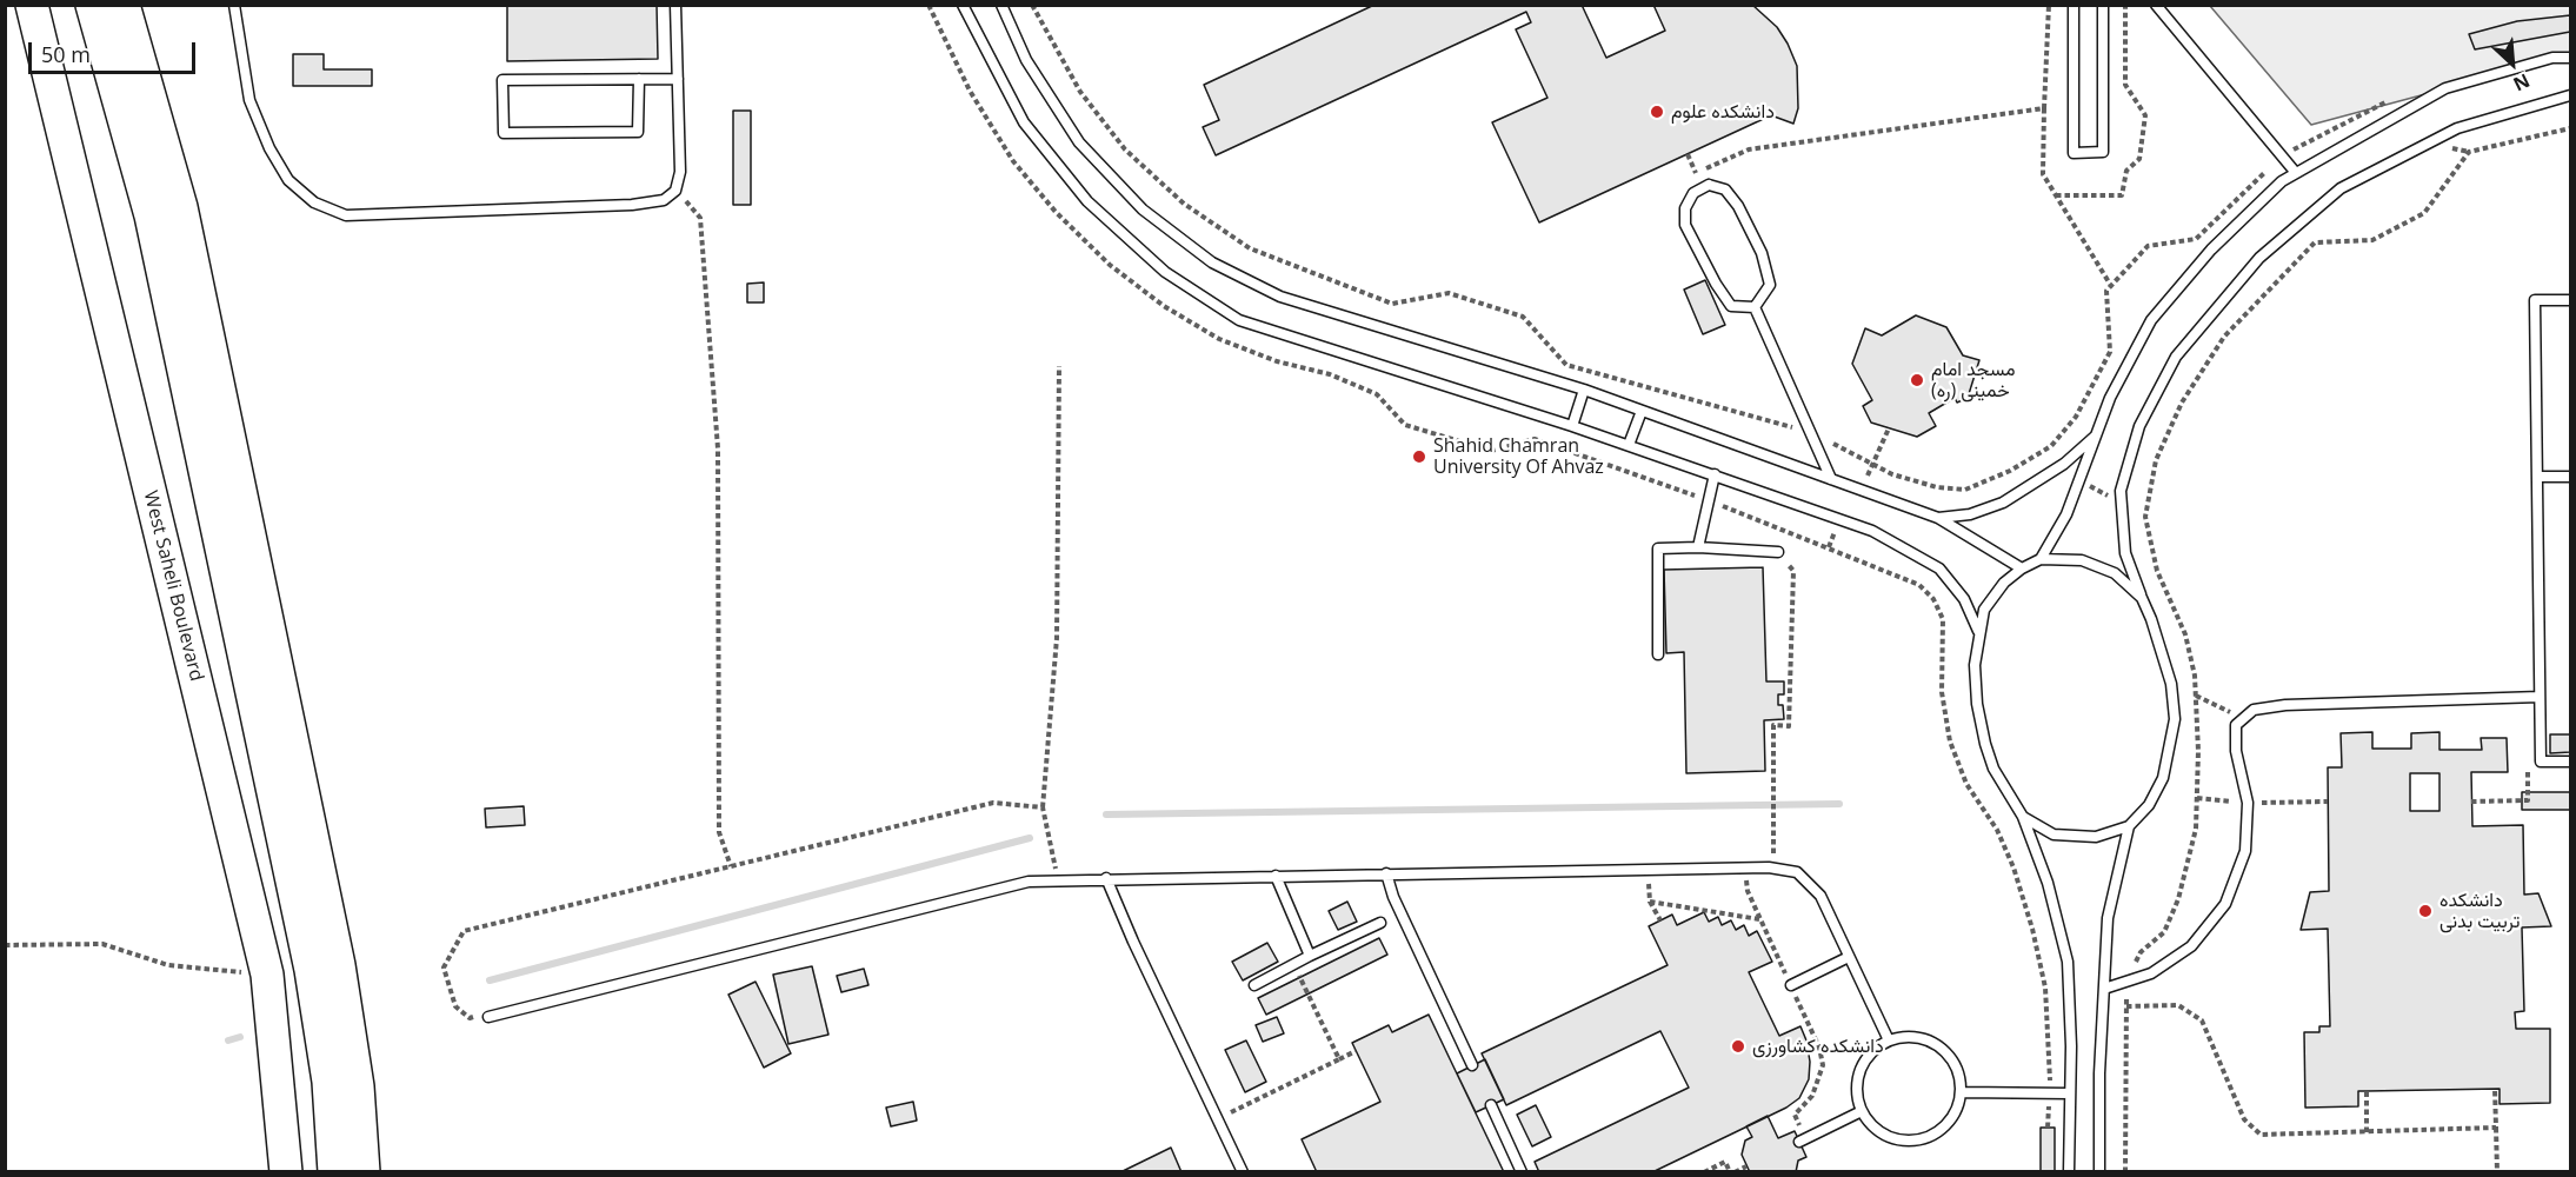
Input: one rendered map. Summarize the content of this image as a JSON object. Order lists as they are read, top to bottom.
{
  "streets": {
    "main road": ["West Saheli Boulevard"]
  },
  "places": [
    "دانشکده علوم",
    "مسجد امام خمینی (ره)",
    "Shahid Chamran University Of Ahvaz",
    "دانشکده تربیت بدنی",
    "دانشکده کشاورزی"
  ],
  "scale_bar": "50 m",
  "north": "bottom right"
}
